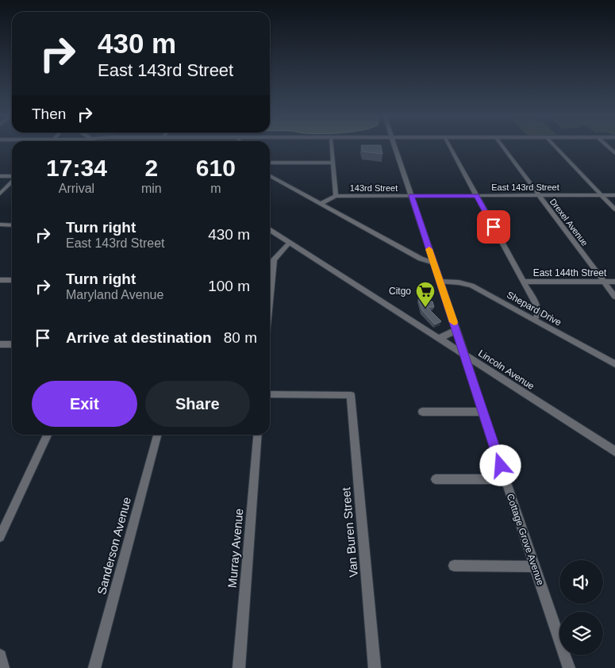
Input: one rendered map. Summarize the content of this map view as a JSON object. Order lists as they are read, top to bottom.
{
  "streets": {
    "street": [
      "East 143rd Street",
      "143rd Street",
      "Drexel Avenue",
      "East 144th Street",
      "Shepard Drive",
      "Lincoln Avenue",
      "Van Buren Street",
      "Cottage Grove Avenue",
      "Sanderson Avenue",
      "Murray Avenue"
    ]
  },
  "crossings": [
    ["East 143rd Street", "143rd Street"],
    ["East 143rd Street", "Drexel Avenue"],
    ["East 143rd Street", "Cottage Grove Avenue"],
    ["143rd Street", "Cottage Grove Avenue"],
    ["Drexel Avenue", "East 144th Street"],
    ["Shepard Drive", "Cottage Grove Avenue"],
    ["Lincoln Avenue", "Cottage Grove Avenue"]
  ],
  "places": {
    "supermarket": ["Citgo"]
  },
  "page": {
    "turn": ["430 m", "East 143rd Street"],
    "then": "Then",
    "eta": [
      "17:34",
      "Arrival",
      "2",
      "min",
      "610",
      "m"
    ],
    "list": [
      {
        "name": "Turn right",
        "note": "East 143rd Street",
        "value": "430 m"
      },
      {
        "name": "Turn right",
        "note": "Maryland Avenue",
        "value": "100 m"
      },
      {
        "name": "Arrive at destination",
        "value": "80 m"
      }
    ],
    "buttons": ["Exit", "Share"]
  }
}
